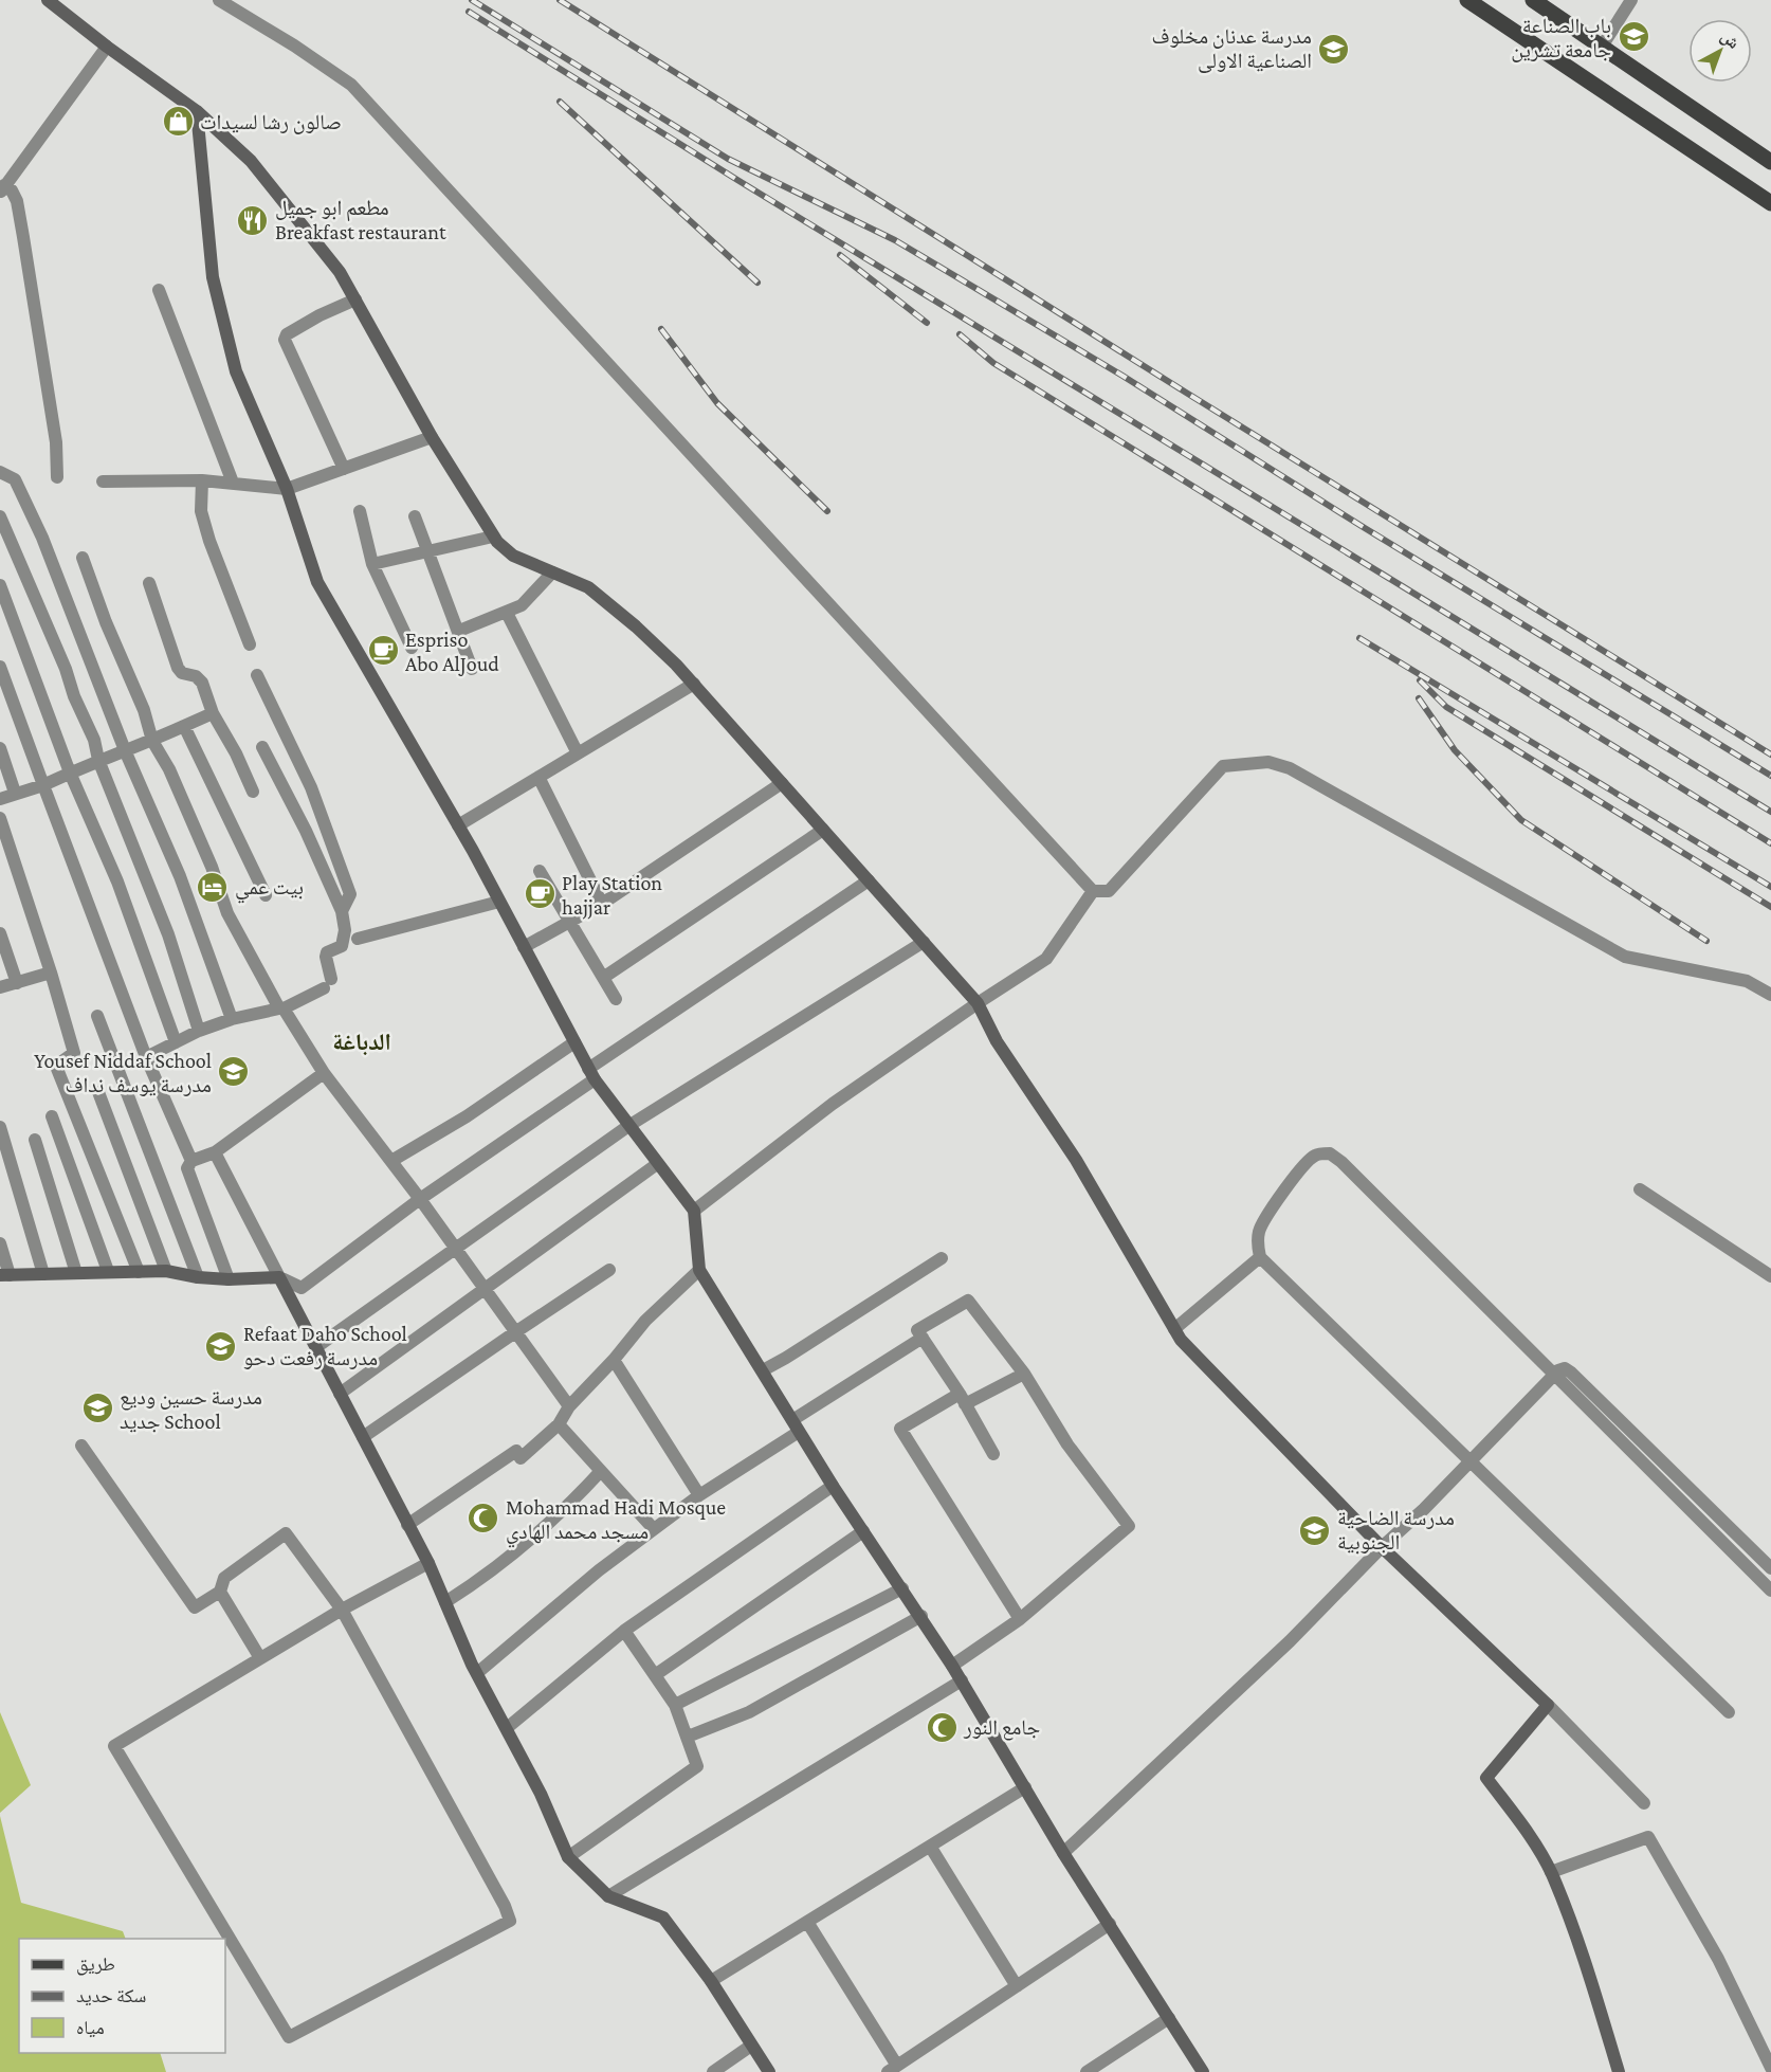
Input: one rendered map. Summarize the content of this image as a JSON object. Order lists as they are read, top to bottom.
{
  "districts": ["الدباغة"],
  "places": {
    "school or university": [
      "باب الصناعة جامعة تشرين",
      "مدرسة عدنان مخلوف الصناعية الاولى",
      "Yousef Niddaf School مدرسة يوسف نداف",
      "Refaat Daho School مدرسة رفعت دحو",
      "مدرسة حسين وديع جديد School",
      "مدرسة الضاحية الجنوبية"
    ],
    "shop": ["صالون رشا لسيدات"],
    "restaurant": ["مطعم ابو جميل Breakfast restaurant"],
    "cafe": ["Espriso Abo AlJoud", "Play Station hajjar"],
    "hotel": ["بيت عمي"],
    "mosque": ["Mohammad Hadi Mosque مسجد محمد الهادي", "جامع النور"]
  },
  "legend": ["طريق", "سكة حديد", "مياه"],
  "north": "top right"
}
